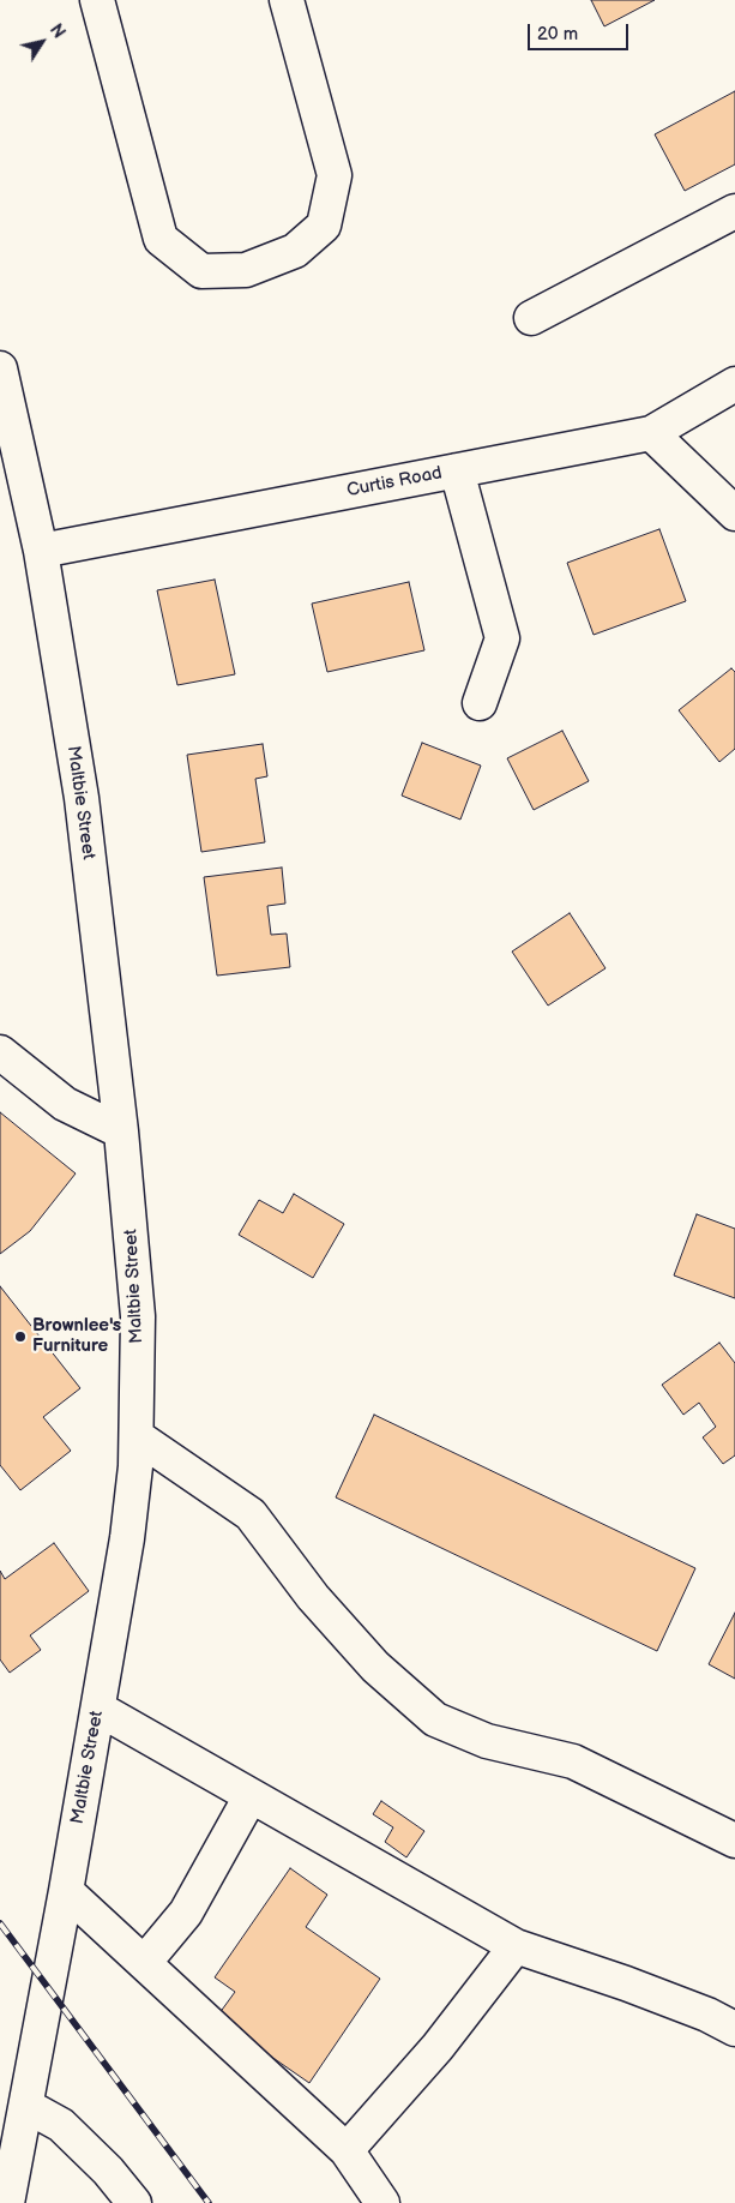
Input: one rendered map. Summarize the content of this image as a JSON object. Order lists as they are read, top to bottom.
{
  "streets": {
    "street": ["Curtis Road", "Maltbie Street"]
  },
  "crossings": [
    ["Curtis Road", "Maltbie Street"]
  ],
  "places": ["Brownlee's Furniture"],
  "scale_bar": "20 m",
  "north": "top right"
}
